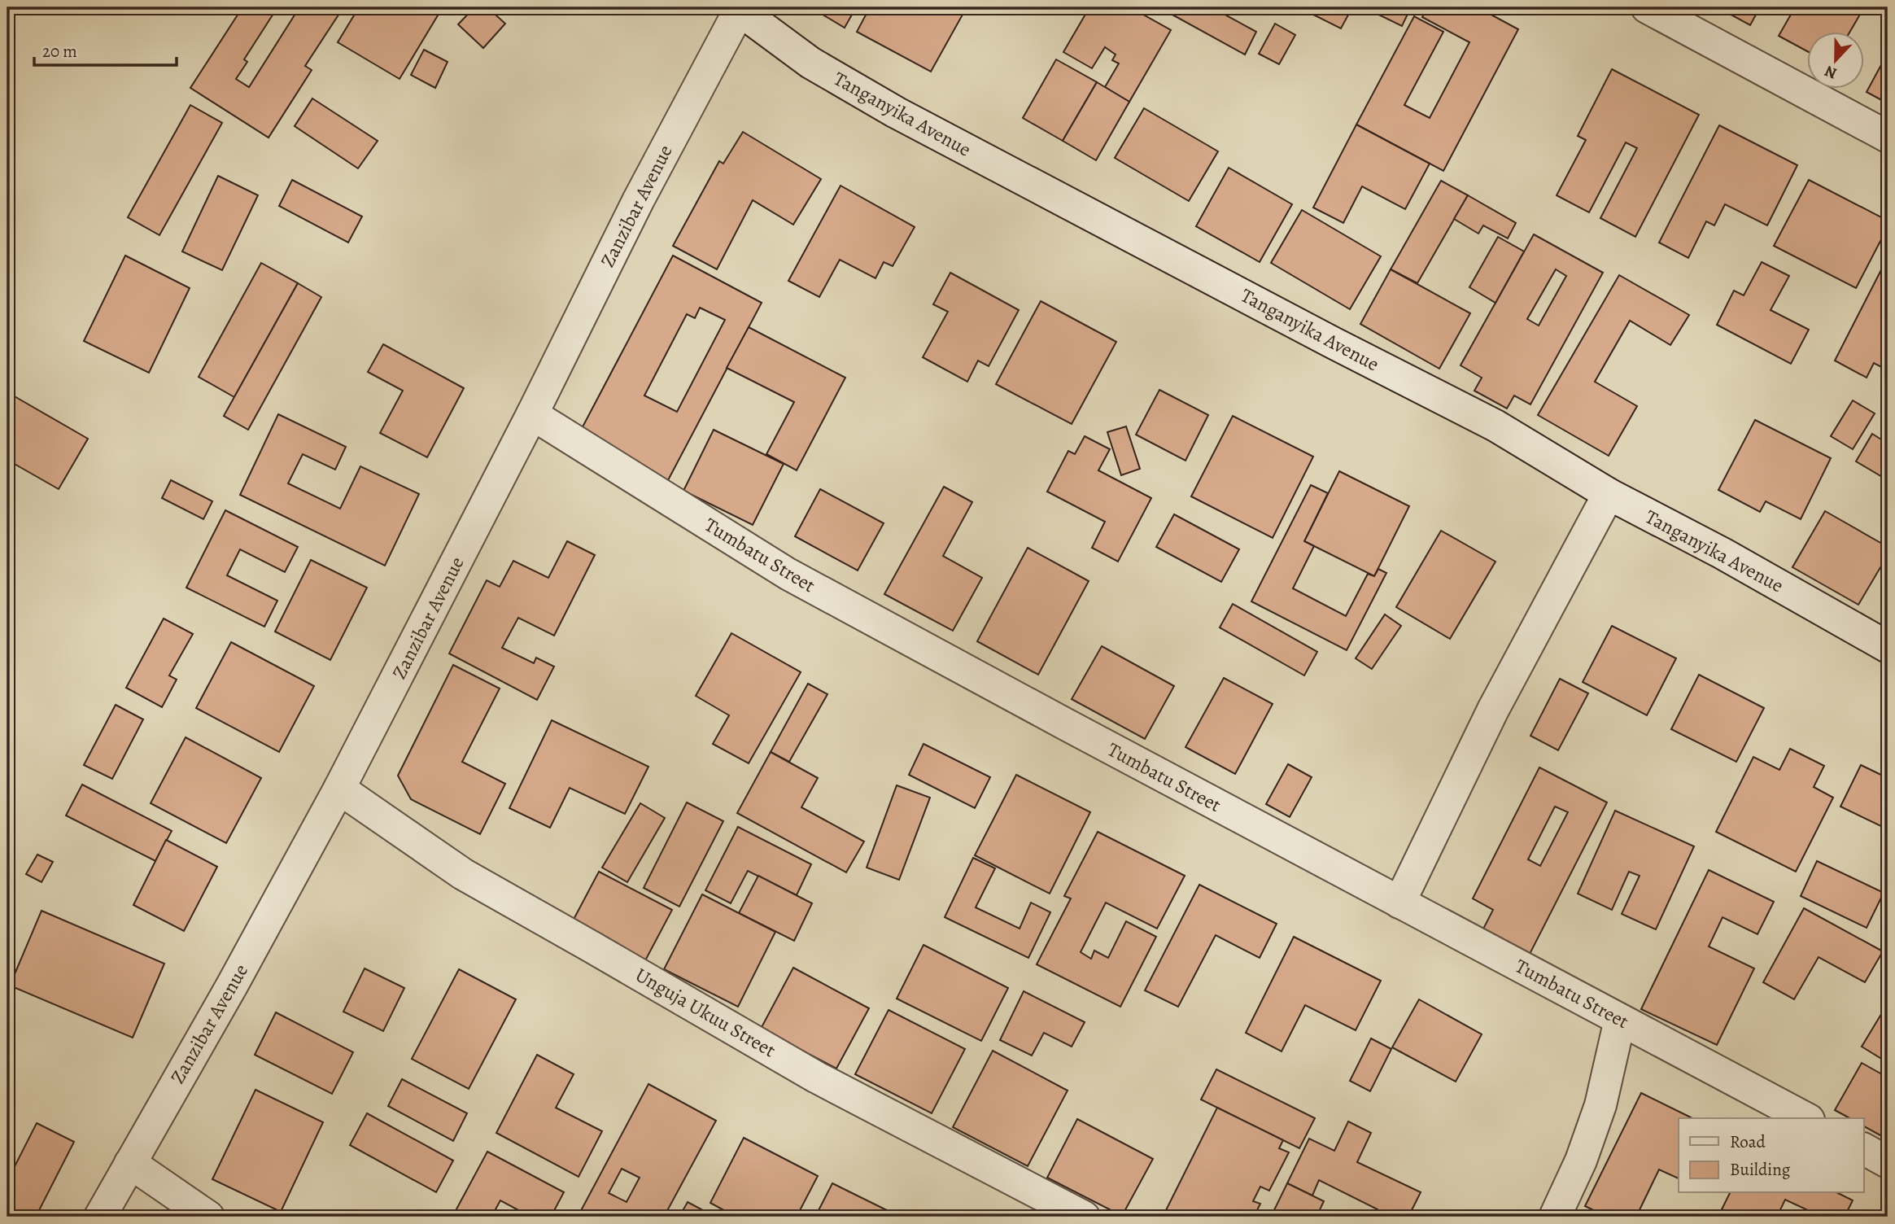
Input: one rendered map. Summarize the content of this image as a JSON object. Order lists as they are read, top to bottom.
{
  "streets": {
    "street": [
      "Tanganyika Avenue",
      "Zanzibar Avenue",
      "Tumbatu Street",
      "Unguja Ukuu Street"
    ]
  },
  "crossings": [
    ["Tanganyika Avenue", "Zanzibar Avenue"],
    ["Zanzibar Avenue", "Tumbatu Street"],
    ["Zanzibar Avenue", "Unguja Ukuu Street"]
  ],
  "legend": ["Road", "Building"],
  "scale_bar": "20 m",
  "north": "bottom"
}
